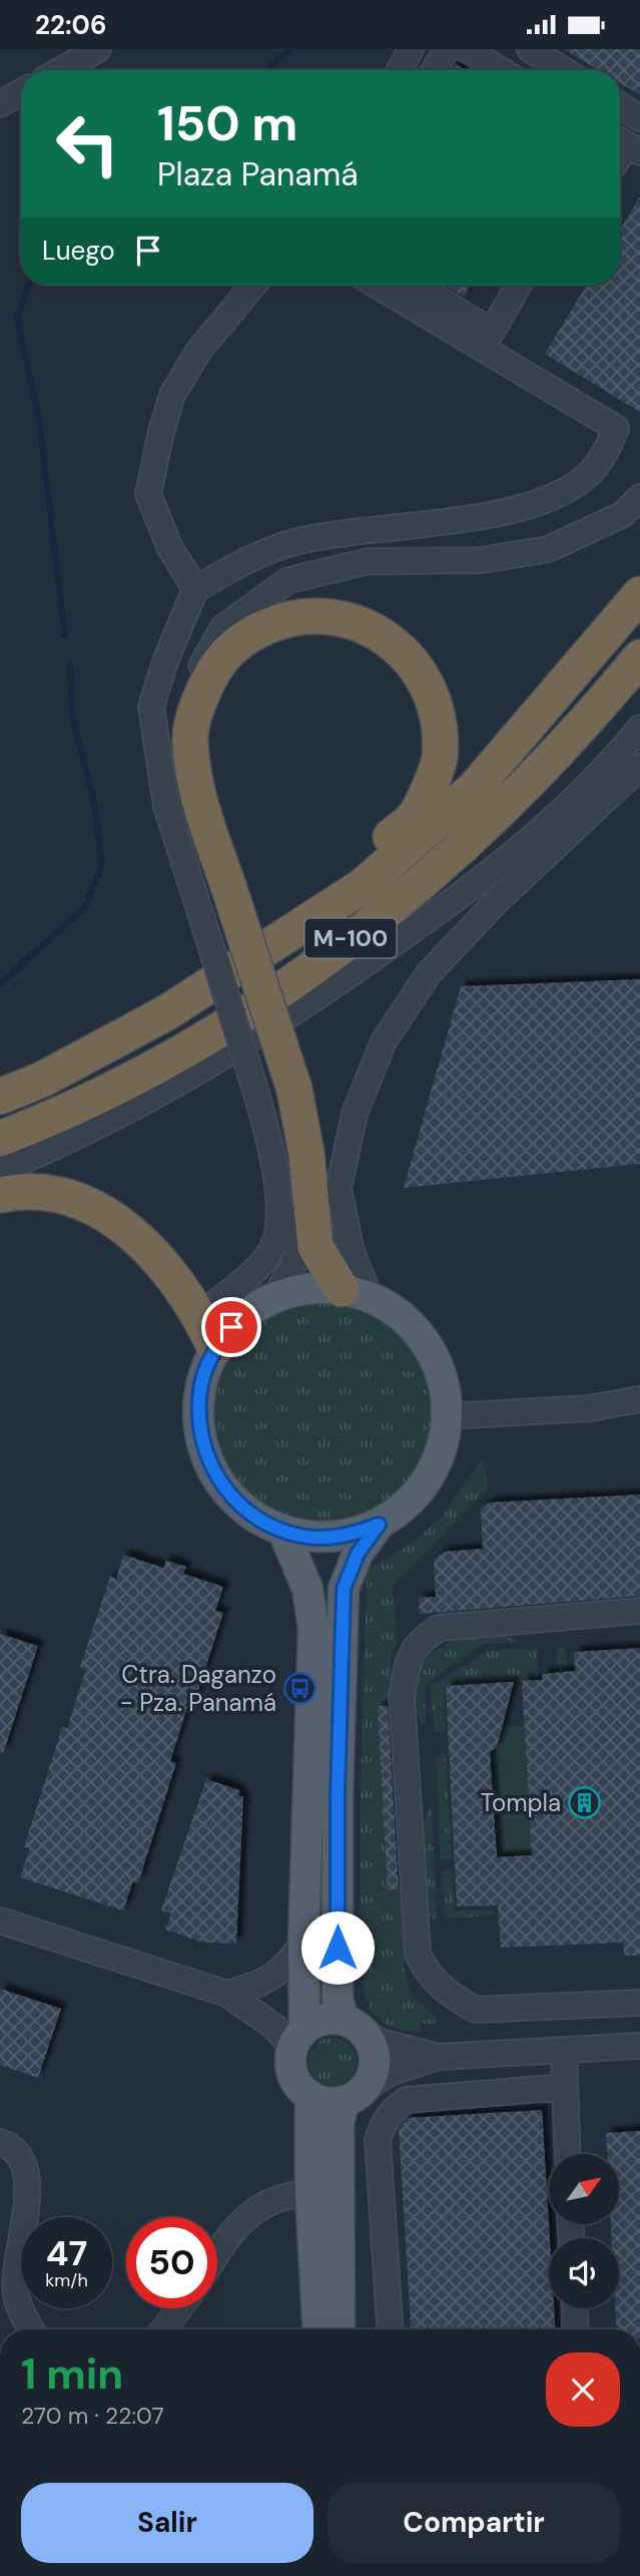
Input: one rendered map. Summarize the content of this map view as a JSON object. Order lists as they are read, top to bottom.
{
  "streets": {
    "highway": ["M-100"]
  },
  "places": {
    "bus stop": ["Ctra. Daganzo - Pza. Panamá"],
    "building": ["Tompla"]
  },
  "north": "top right",
  "page": {
    "status": "22:06",
    "turn": ["150 m", "Plaza Panamá"],
    "then": "Luego",
    "speed": "47 km/h",
    "limit": "50",
    "heading": ["1 min", "270 m · 22:07"],
    "buttons": ["Salir", "Compartir"]
  }
}
